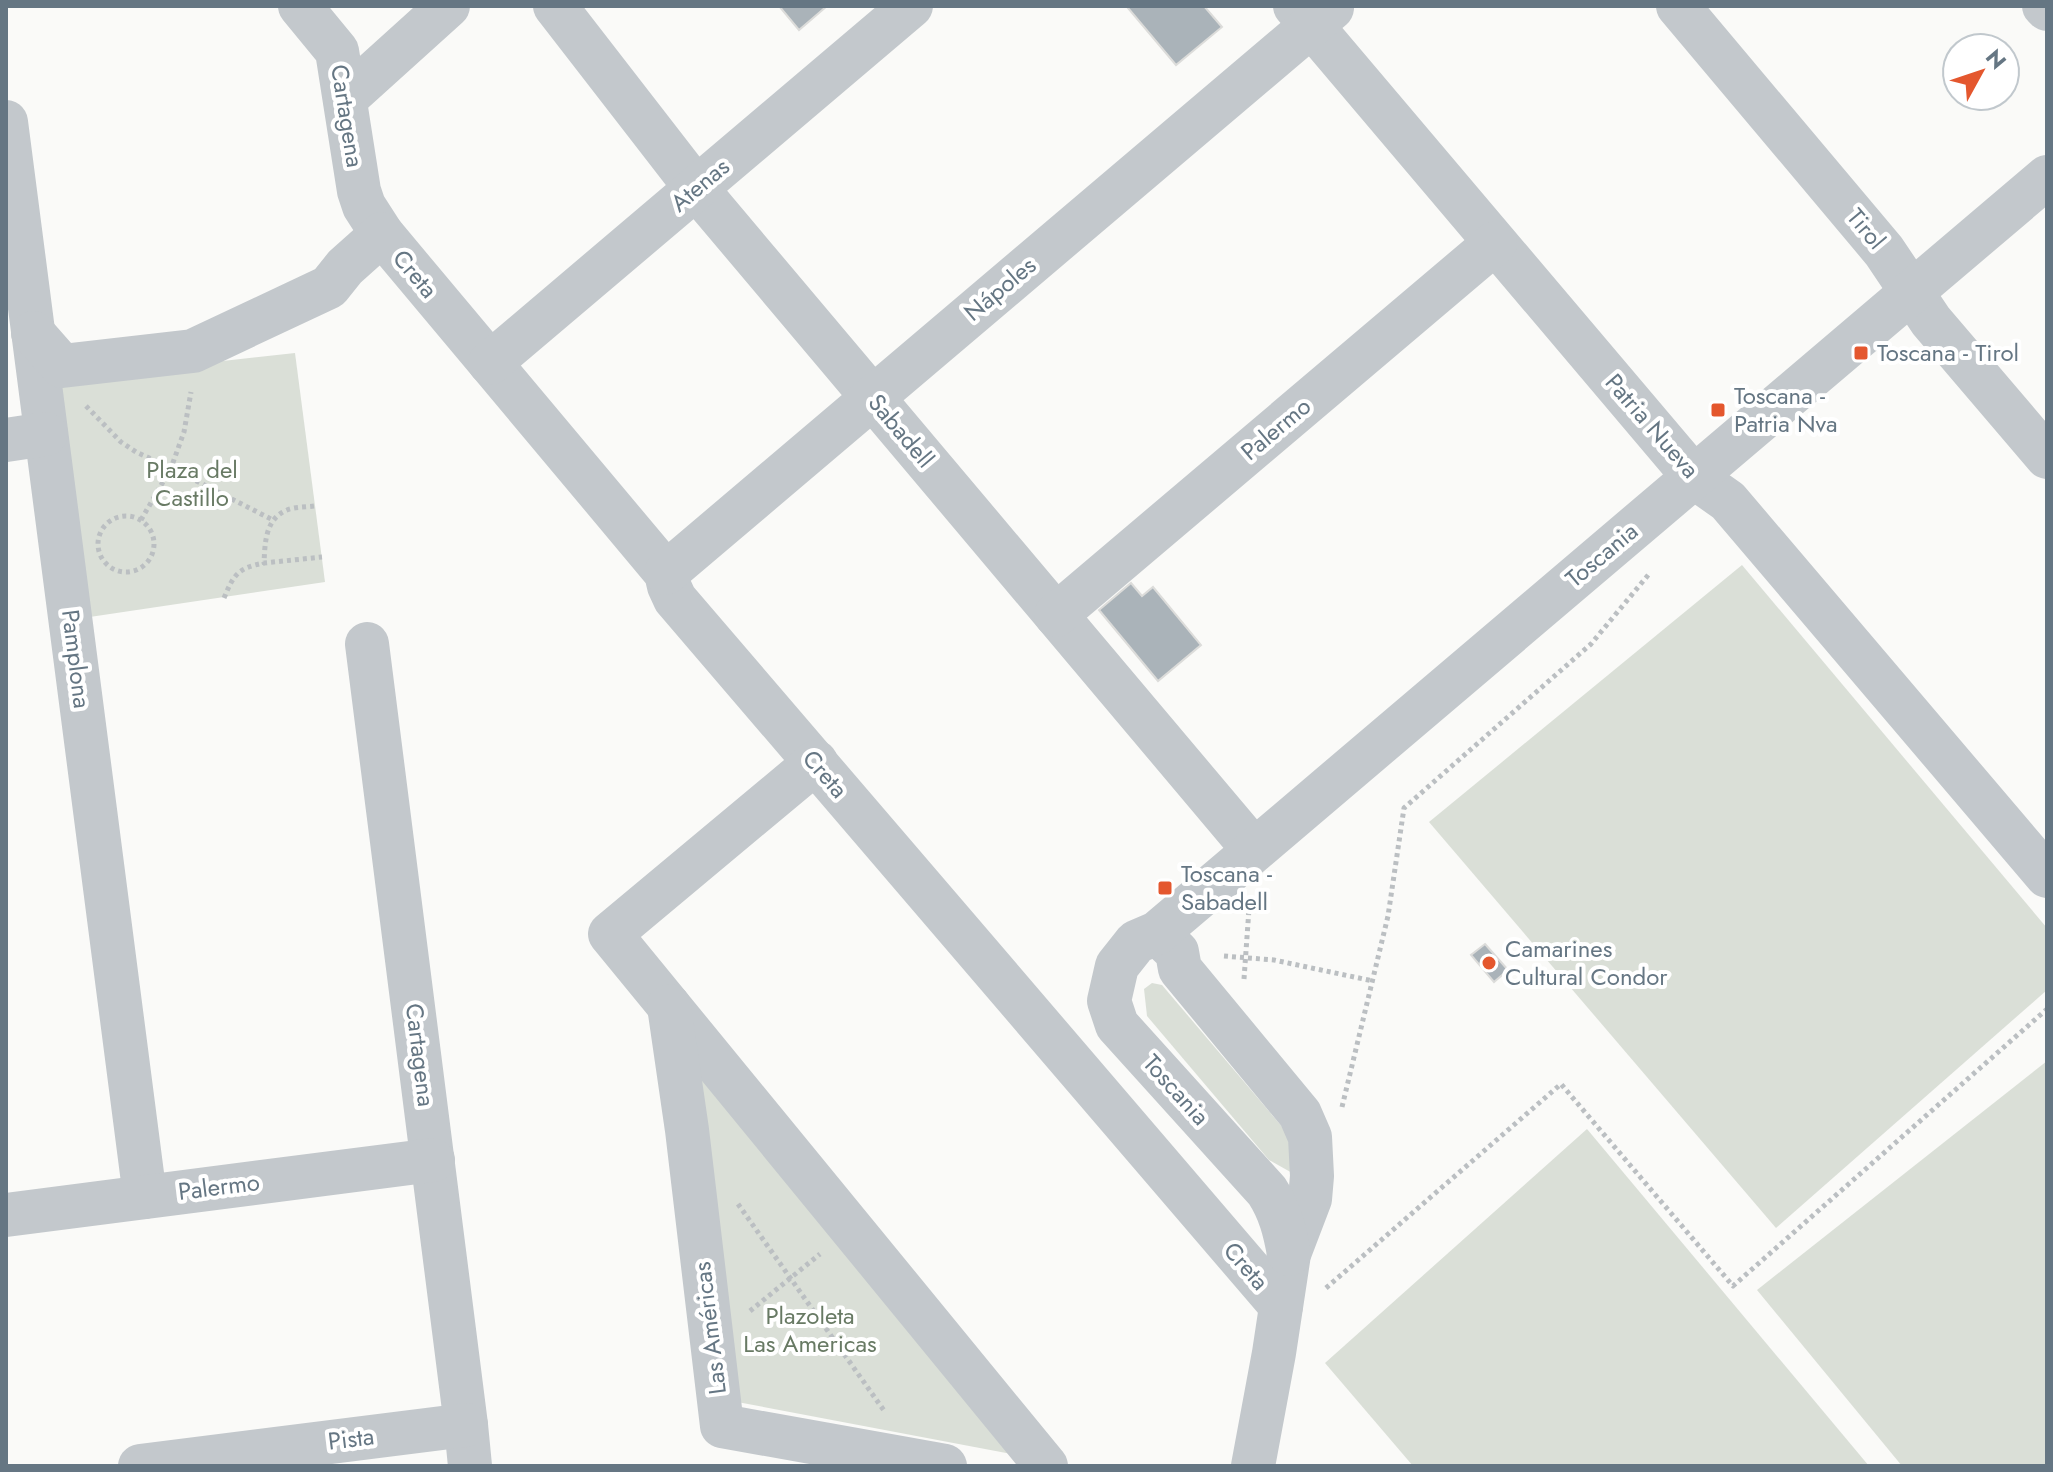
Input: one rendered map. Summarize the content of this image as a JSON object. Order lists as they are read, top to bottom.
{
  "streets": {
    "street": [
      "Cartagena",
      "Atenas",
      "Tirol",
      "Creta",
      "Nápoles",
      "Patria Nueva",
      "Palermo",
      "Sabadell",
      "Toscania",
      "Pamplona",
      "Las Américas",
      "Pista"
    ]
  },
  "crossings": [
    ["Cartagena", "Creta"],
    ["Cartagena", "Palermo"],
    ["Cartagena", "Pista"],
    ["Atenas", "Creta"],
    ["Atenas", "Sabadell"],
    ["Tirol", "Toscania"],
    ["Creta", "Nápoles"],
    ["Creta", "Toscania"],
    ["Nápoles", "Patria Nueva"],
    ["Nápoles", "Sabadell"],
    ["Patria Nueva", "Palermo"],
    ["Patria Nueva", "Toscania"],
    ["Palermo", "Sabadell"],
    ["Palermo", "Pamplona"],
    ["Sabadell", "Toscania"]
  ],
  "parks": ["Plaza del Castillo", "Plazoleta Las Americas"],
  "places": {
    "transit": ["Toscana - Tirol", "Toscana - Patria Nva", "Toscana - Sabadell"],
    "other": ["Camarines Cultural Condor"]
  },
  "north": "top right"
}
